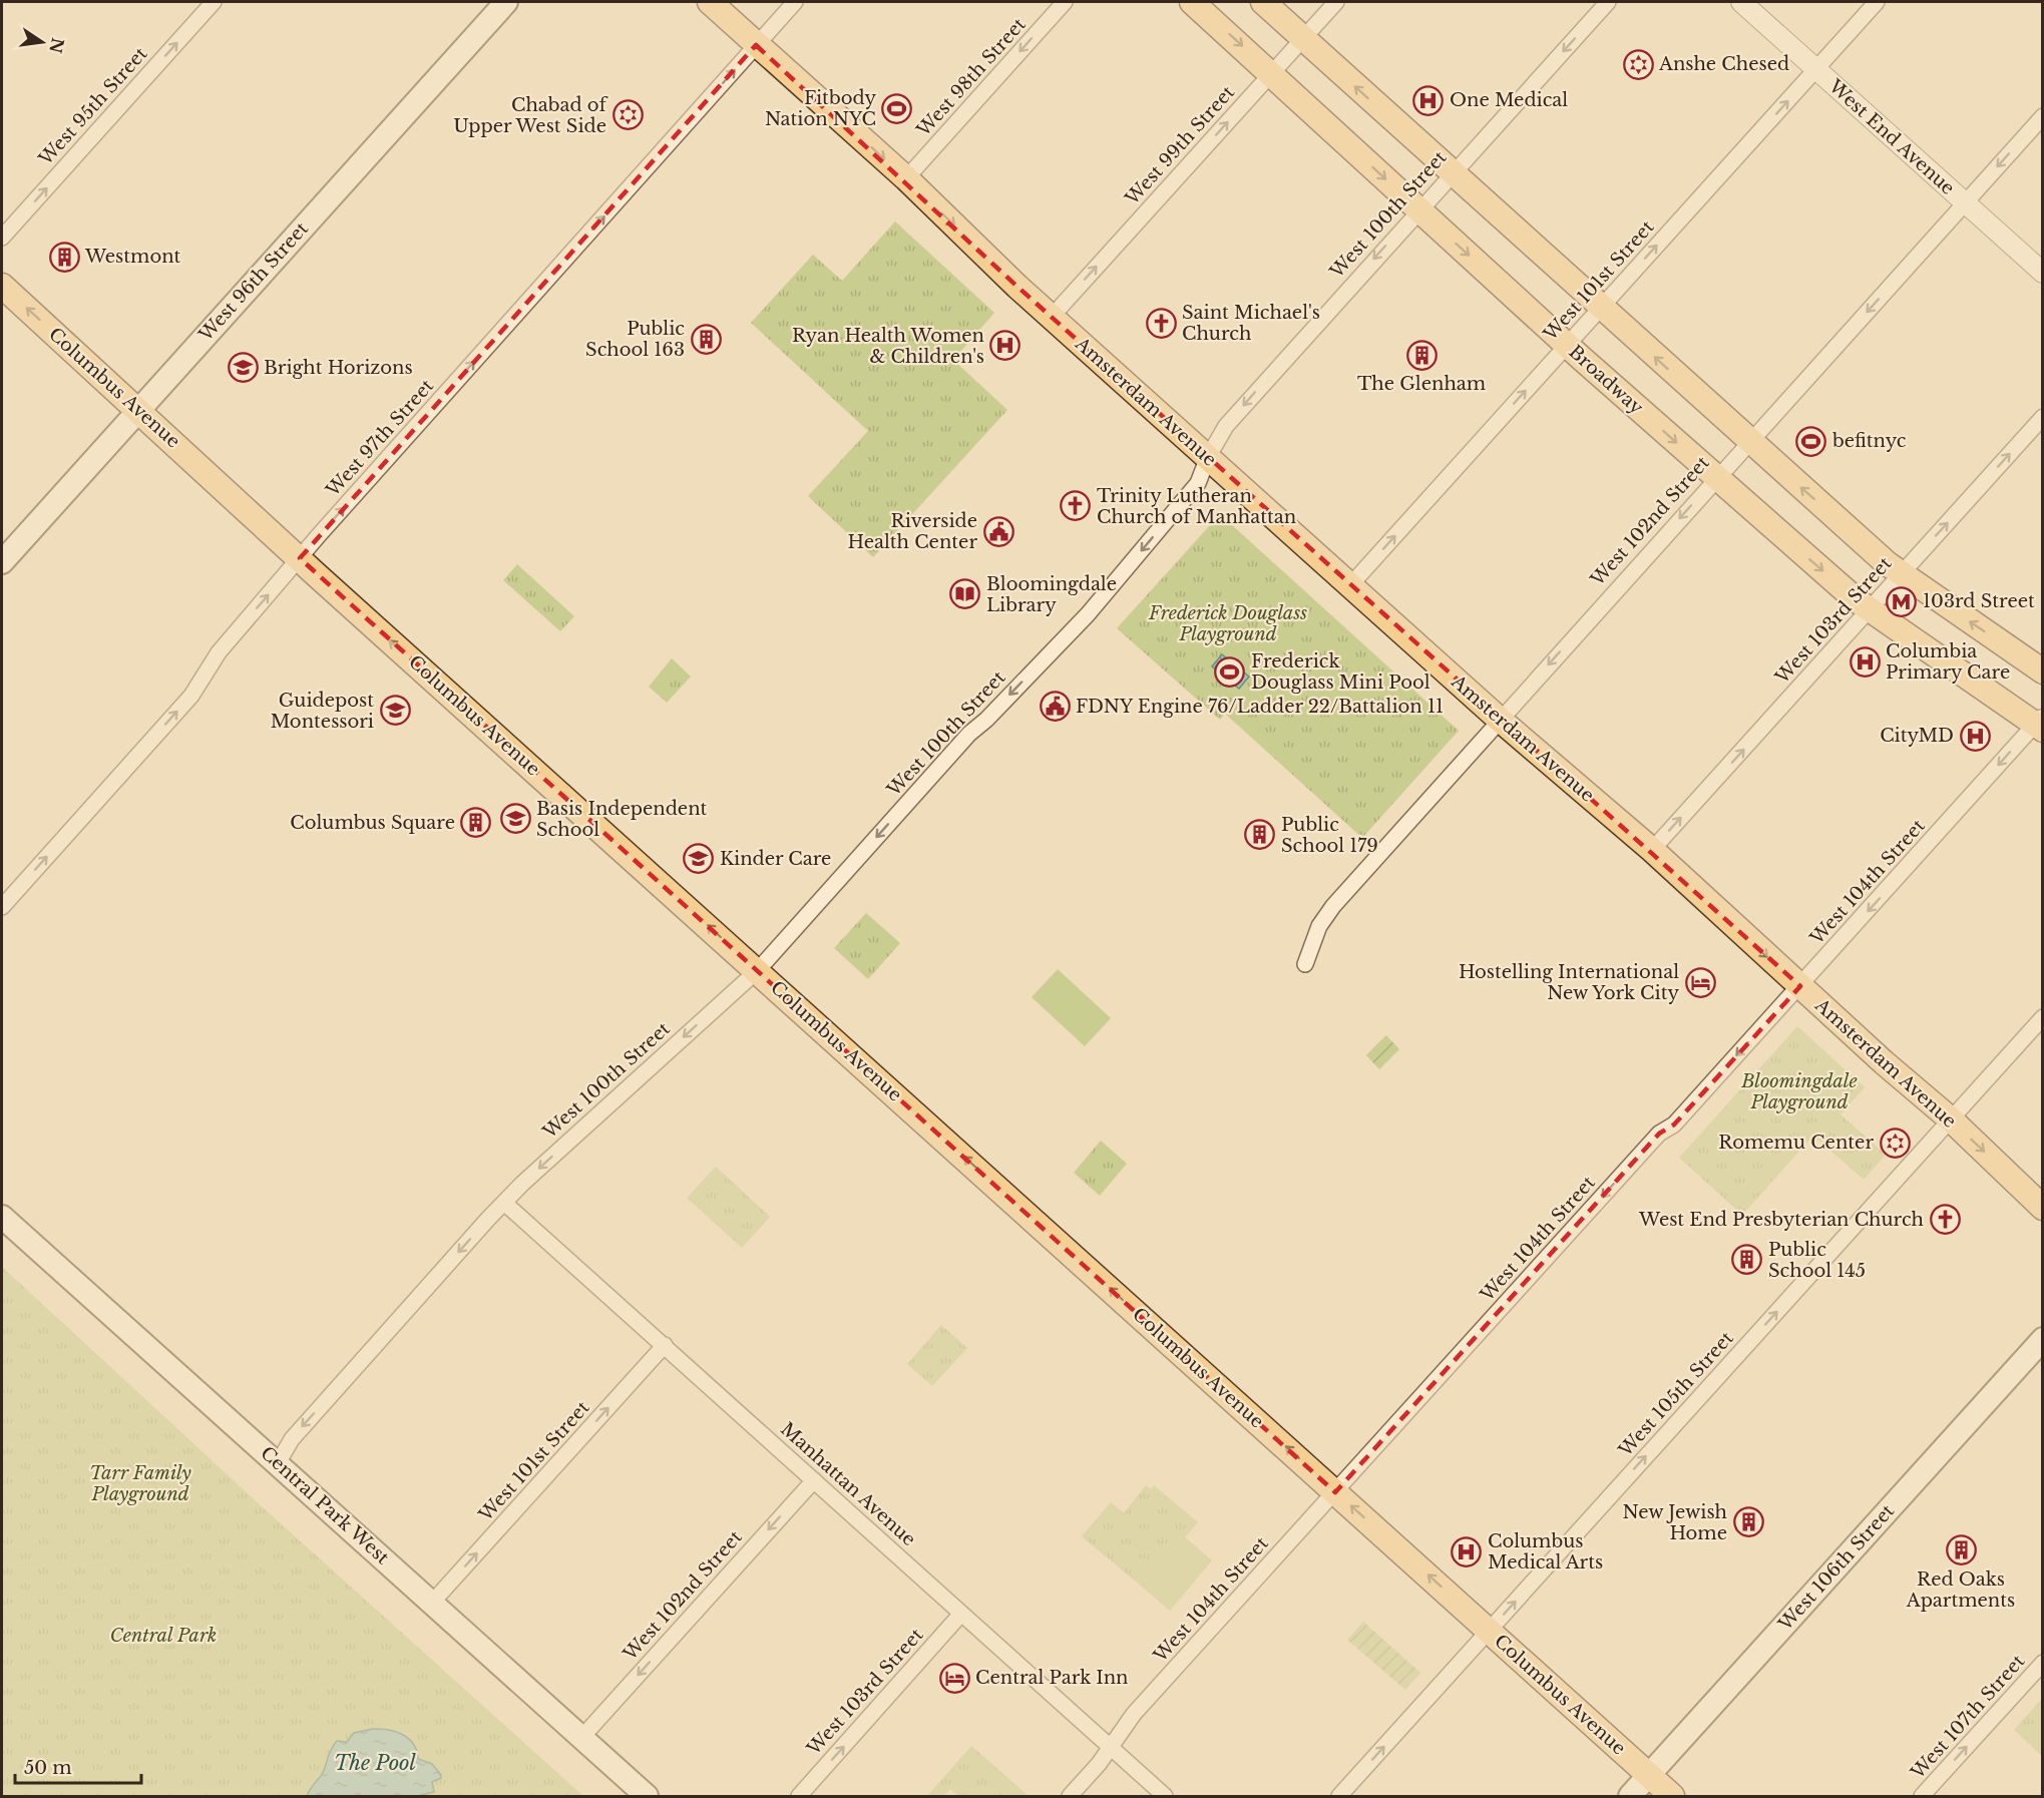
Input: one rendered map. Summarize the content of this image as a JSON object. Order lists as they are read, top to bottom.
{
  "streets": {
    "main road": [
      "West 96th Street",
      "Broadway",
      "Columbus Avenue",
      "Amsterdam Avenue",
      "Central Park West",
      "West 106th Street"
    ],
    "street": [
      "West 98th Street",
      "West 95th Street",
      "West End Avenue",
      "West 99th Street",
      "West 100th Street",
      "West 101st Street",
      "West 97th Street",
      "West 102nd Street",
      "West 103rd Street",
      "West 104th Street",
      "West 105th Street",
      "Manhattan Avenue",
      "West 107th Street"
    ]
  },
  "crossings": [
    ["West 98th Street", "Amsterdam Avenue"],
    ["West End Avenue", "West 101st Street"],
    ["West End Avenue", "West 102nd Street"],
    ["West 99th Street", "Broadway"],
    ["West 99th Street", "Amsterdam Avenue"],
    ["West 100th Street", "Broadway"],
    ["West 100th Street", "Columbus Avenue"],
    ["West 100th Street", "Amsterdam Avenue"],
    ["West 100th Street", "Manhattan Avenue"],
    ["West 100th Street", "Central Park West"],
    ["West 101st Street", "Broadway"],
    ["West 101st Street", "Amsterdam Avenue"],
    ["West 101st Street", "Manhattan Avenue"],
    ["West 101st Street", "Central Park West"],
    ["West 96th Street", "Columbus Avenue"],
    ["Broadway", "West 102nd Street"],
    ["Broadway", "West 103rd Street"],
    ["Broadway", "West 104th Street"],
    ["Columbus Avenue", "West 97th Street"],
    ["Columbus Avenue", "West 104th Street"],
    ["Columbus Avenue", "West 105th Street"],
    ["Columbus Avenue", "West 106th Street"],
    ["Amsterdam Avenue", "West 97th Street"],
    ["Amsterdam Avenue", "West 102nd Street"],
    ["Amsterdam Avenue", "West 103rd Street"],
    ["Amsterdam Avenue", "West 104th Street"],
    ["Amsterdam Avenue", "West 105th Street"],
    ["West 102nd Street", "Manhattan Avenue"],
    ["West 102nd Street", "Central Park West"],
    ["West 103rd Street", "Manhattan Avenue"],
    ["West 104th Street", "Manhattan Avenue"]
  ],
  "one_way": [
    "West 98th Street",
    "West 95th Street",
    "West 99th Street",
    "West 100th Street",
    "West 101st Street",
    "Columbus Avenue",
    "Amsterdam Avenue",
    "West 97th Street",
    "West 102nd Street",
    "West 103rd Street",
    "West 104th Street",
    "West 105th Street",
    "West 107th Street"
  ],
  "water": ["The Pool"],
  "parks": [
    "Frederick Douglass Playground",
    "Bloomingdale Playground",
    "Tarr Family Playground",
    "Central Park"
  ],
  "places": {
    "synagogue": ["Anshe Chesed", "Chabad of Upper West Side", "Romemu Center"],
    "hospital": [
      "One Medical",
      "Ryan Health Women & Children's",
      "Columbia Primary Care",
      "CityMD",
      "Columbus Medical Arts"
    ],
    "sports": ["Fitbody Nation NYC", "befitnyc", "Frederick Douglass Mini Pool"],
    "building": [
      "Westmont",
      "Public School 163",
      "The Glenham",
      "Columbus Square",
      "Public School 179",
      "Public School 145",
      "New Jewish Home",
      "Red Oaks Apartments"
    ],
    "church": ["Saint Michael's Church", "Trinity Lutheran Church of Manhattan", "West End Presbyterian Church"],
    "school or university": [
      "Bright Horizons",
      "Guidepost Montessori",
      "Basis Independent School",
      "Kinder Care"
    ],
    "public building": ["Riverside Health Center", "FDNY Engine 76/Ladder 22/Battalion 11"],
    "library": ["Bloomingdale Library"],
    "metro station": ["103rd Street"],
    "hotel": ["Hostelling International New York City", "Central Park Inn"]
  },
  "scale_bar": "50 m",
  "north": "right"
}
